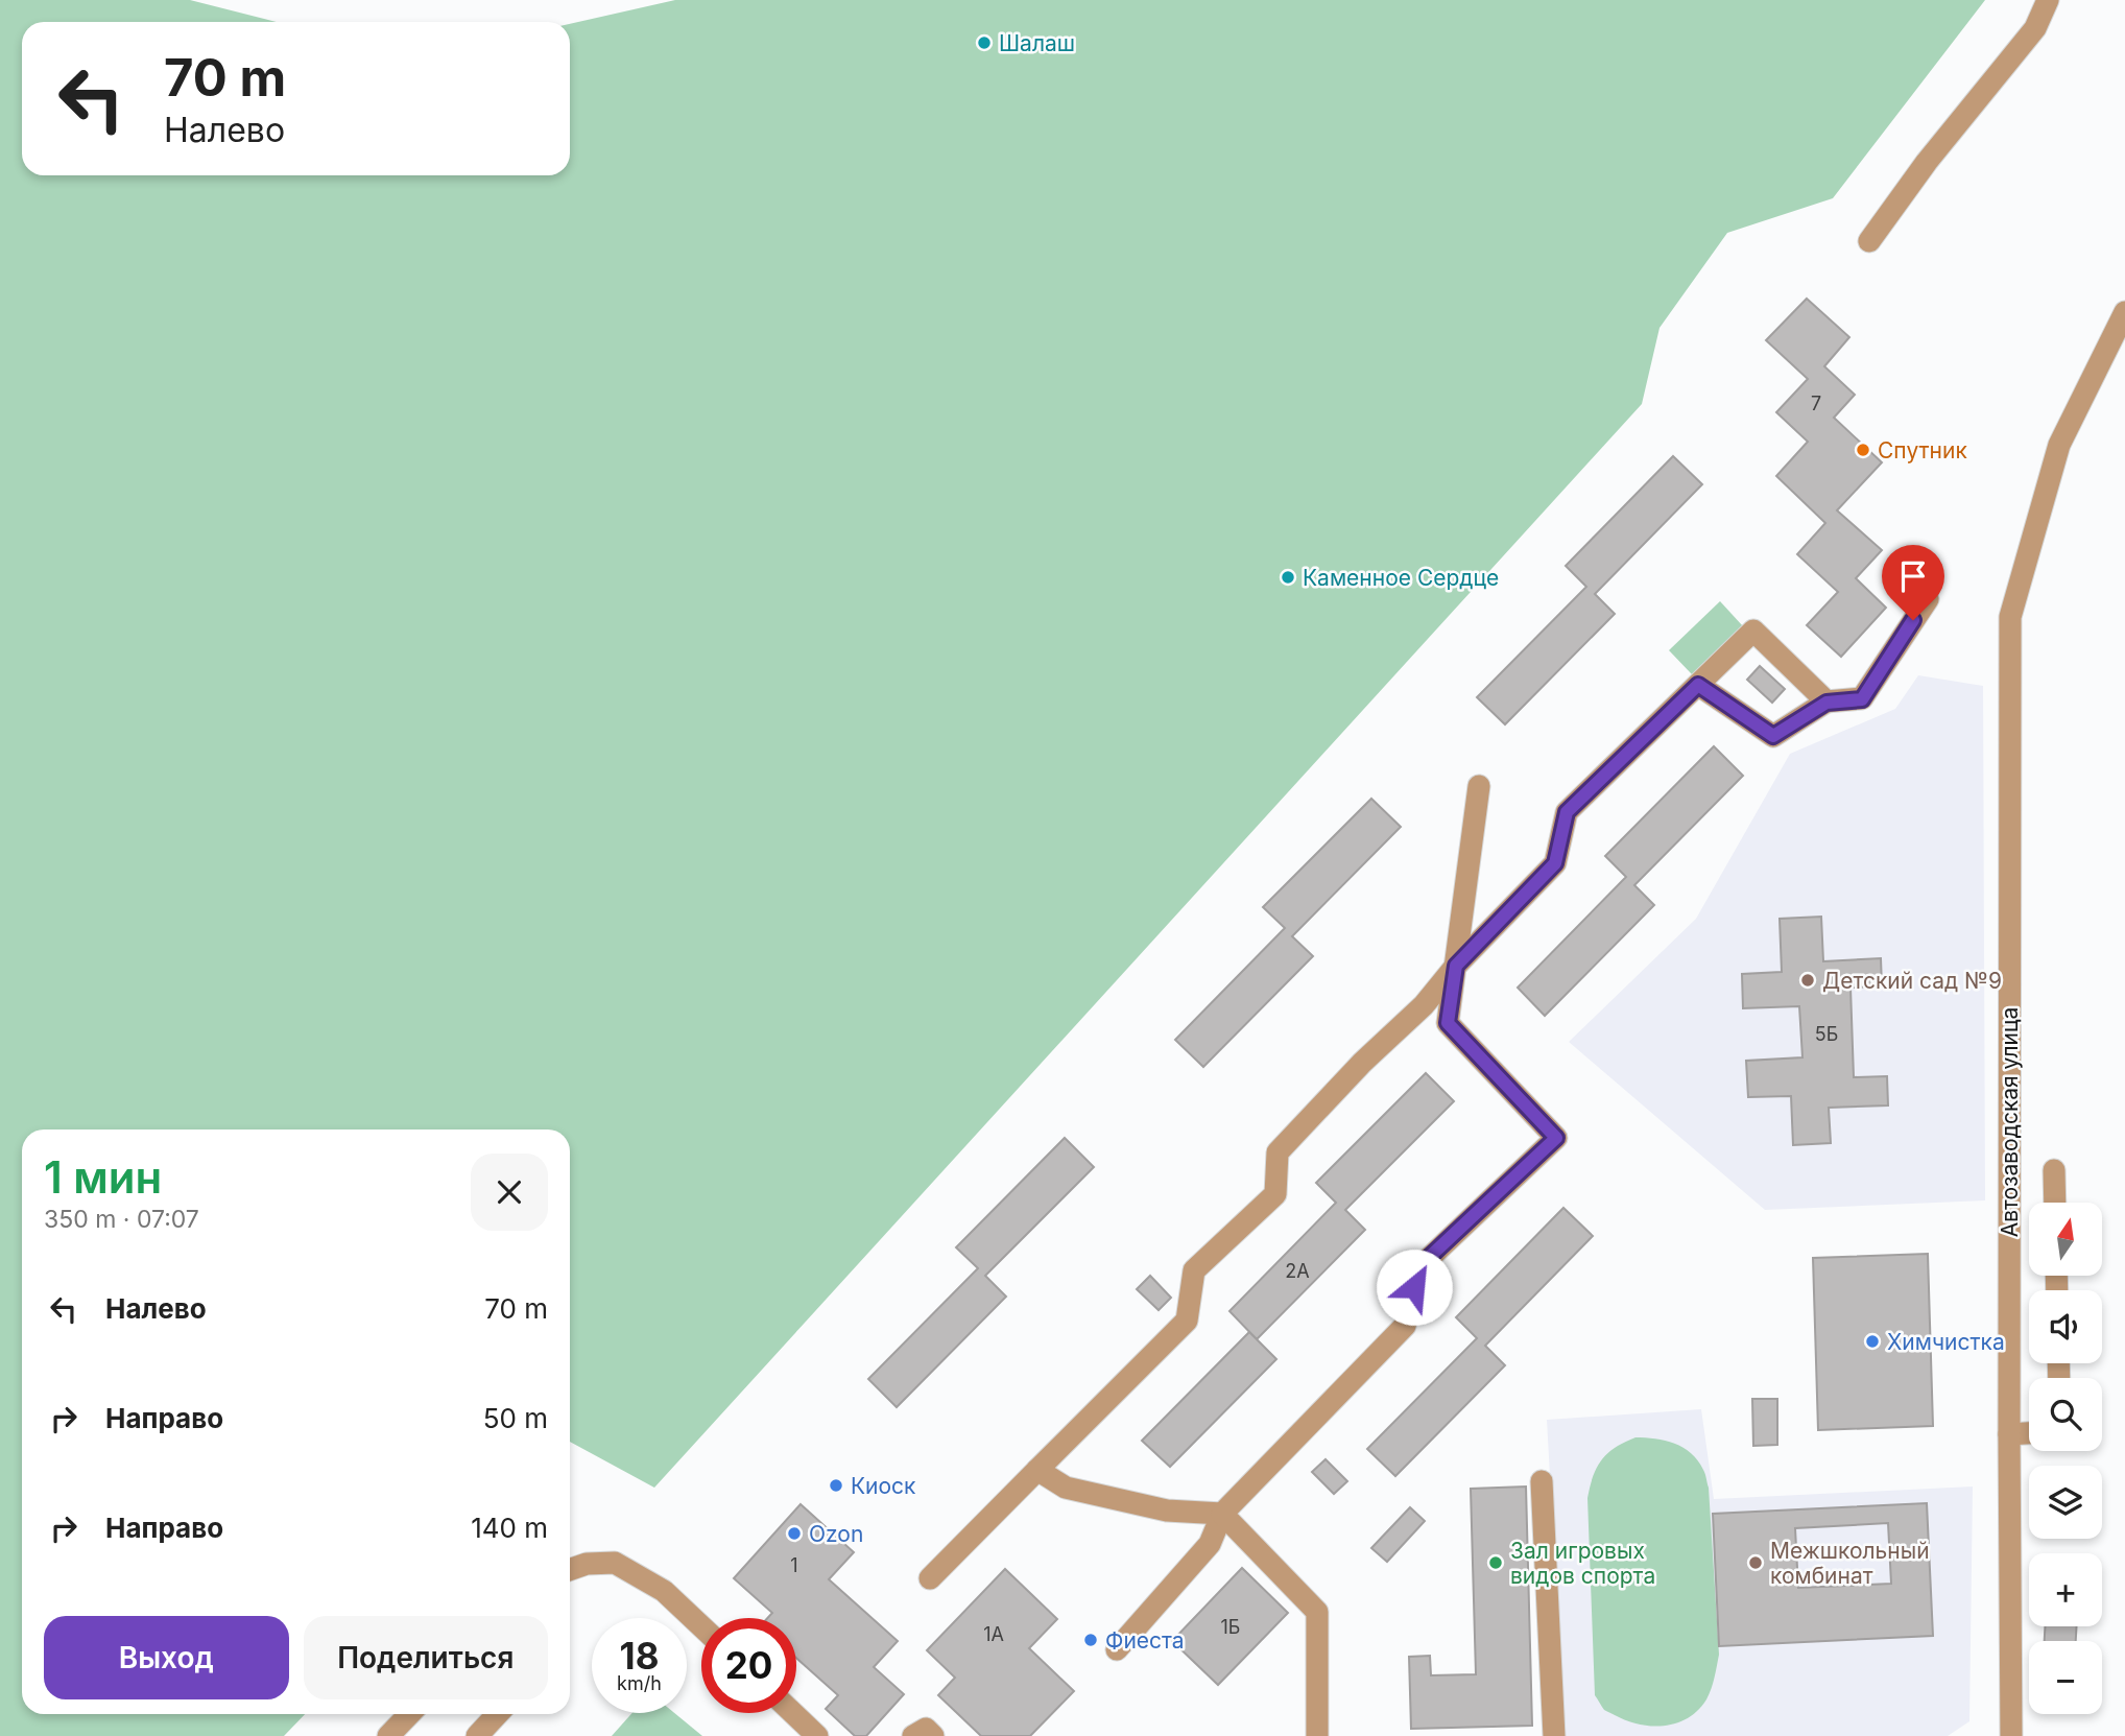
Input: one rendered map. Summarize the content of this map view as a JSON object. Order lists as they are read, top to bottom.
{
  "streets": {
    "street": ["Автозаводская улица"]
  },
  "places": [
    "Шалаш",
    "Спутник",
    "Каменное Сердце",
    "Детский сад №9",
    "Химчистка",
    "Киоск",
    "Ozon",
    "Зал игровых видов спорта",
    "Межшкольный комбинат",
    "Фиеста"
  ],
  "house_numbers": [
    "7",
    "5Б",
    "2А",
    "1",
    "1Б",
    "1А"
  ],
  "north": "top",
  "page": {
    "turn": ["70 m", "Налево"],
    "heading": ["1 мин", "350 m · 07:07"],
    "map_buttons": ["+", "−"],
    "list": [
      {
        "name": "Налево",
        "value": "70 m"
      },
      {
        "name": "Направо",
        "value": "50 m"
      },
      {
        "name": "Направо",
        "value": "140 m"
      }
    ],
    "buttons": ["Выход", "Поделиться"],
    "speed": "18 km/h",
    "limit": "20"
  }
}
